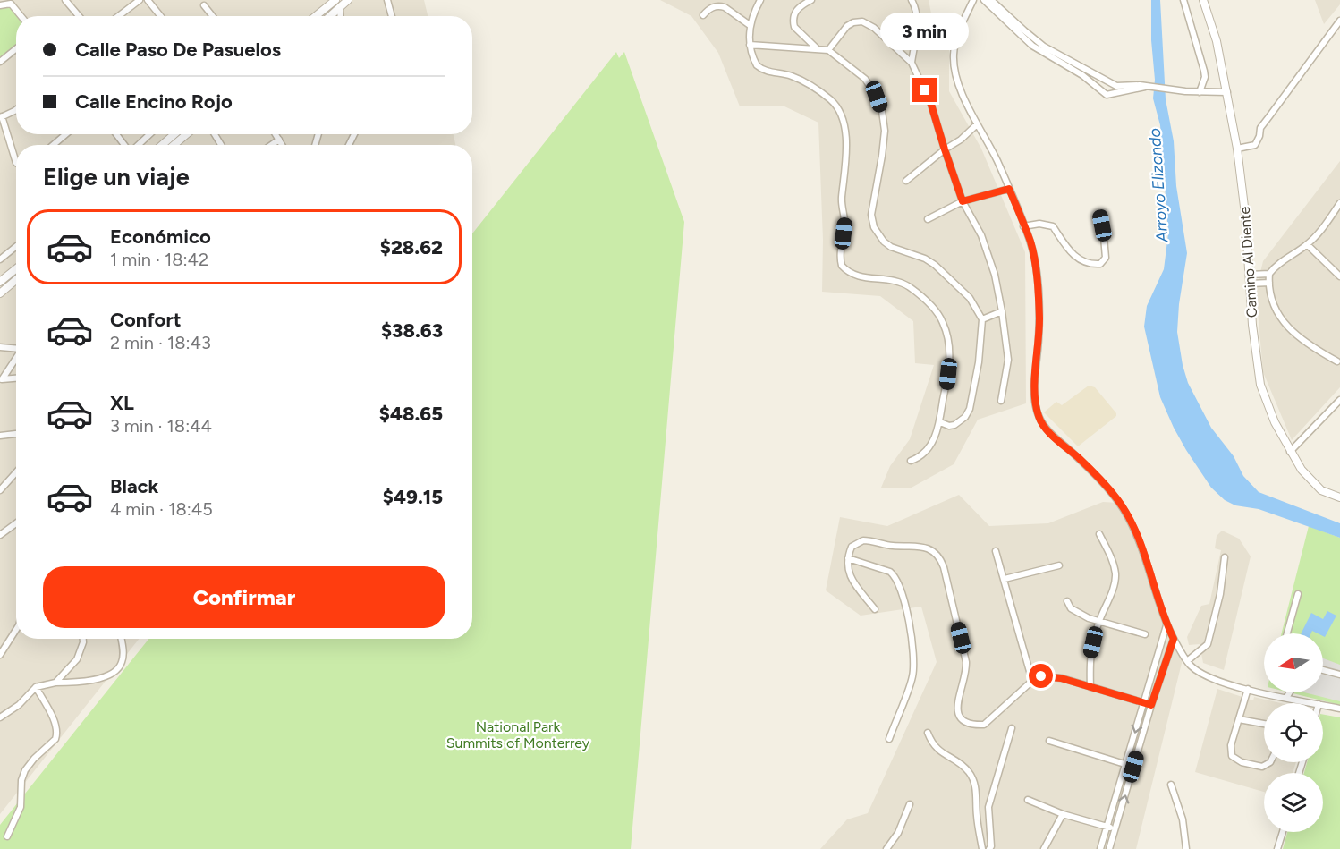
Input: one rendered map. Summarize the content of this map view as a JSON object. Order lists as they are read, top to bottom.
{
  "streets": {
    "street": ["Camino Al Diente"]
  },
  "water": ["Arroyo Elizondo"],
  "parks": ["National Park Summits of Monterrey"],
  "north": "left",
  "page": {
    "bubble": "3 min",
    "banner": ["Calle Paso De Pasuelos", "Calle Encino Rojo"],
    "heading": "Elige un viaje",
    "list": [
      {
        "name": "Económico",
        "note": "1 min · 18:42",
        "value": "$28.62"
      },
      {
        "name": "Confort",
        "note": "2 min · 18:43",
        "value": "$38.63"
      },
      {
        "name": "XL",
        "note": "3 min · 18:44",
        "value": "$48.65"
      },
      {
        "name": "Black",
        "note": "4 min · 18:45",
        "value": "$49.15"
      }
    ],
    "buttons": "Confirmar"
  }
}
